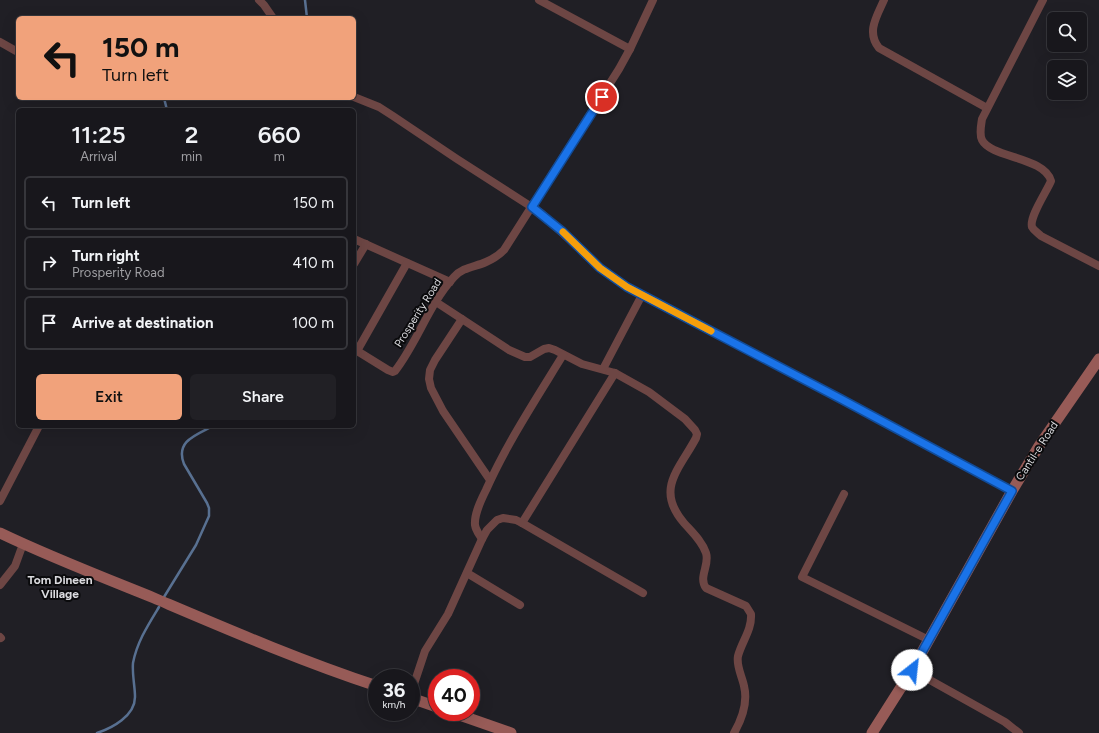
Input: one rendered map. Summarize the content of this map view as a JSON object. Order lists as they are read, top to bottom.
{
  "streets": {
    "street": ["Prosperity Road", "Cantil-e Road"]
  },
  "districts": ["Tom Dineen Village"],
  "page": {
    "turn": ["150 m", "Turn left"],
    "eta": [
      "11:25",
      "Arrival",
      "2",
      "min",
      "660",
      "m"
    ],
    "list": [
      {
        "name": "Turn left",
        "value": "150 m"
      },
      {
        "name": "Turn right",
        "note": "Prosperity Road",
        "value": "410 m"
      },
      {
        "name": "Arrive at destination",
        "value": "100 m"
      }
    ],
    "buttons": ["Exit", "Share"],
    "speed": "36 km/h",
    "limit": "40"
  }
}
